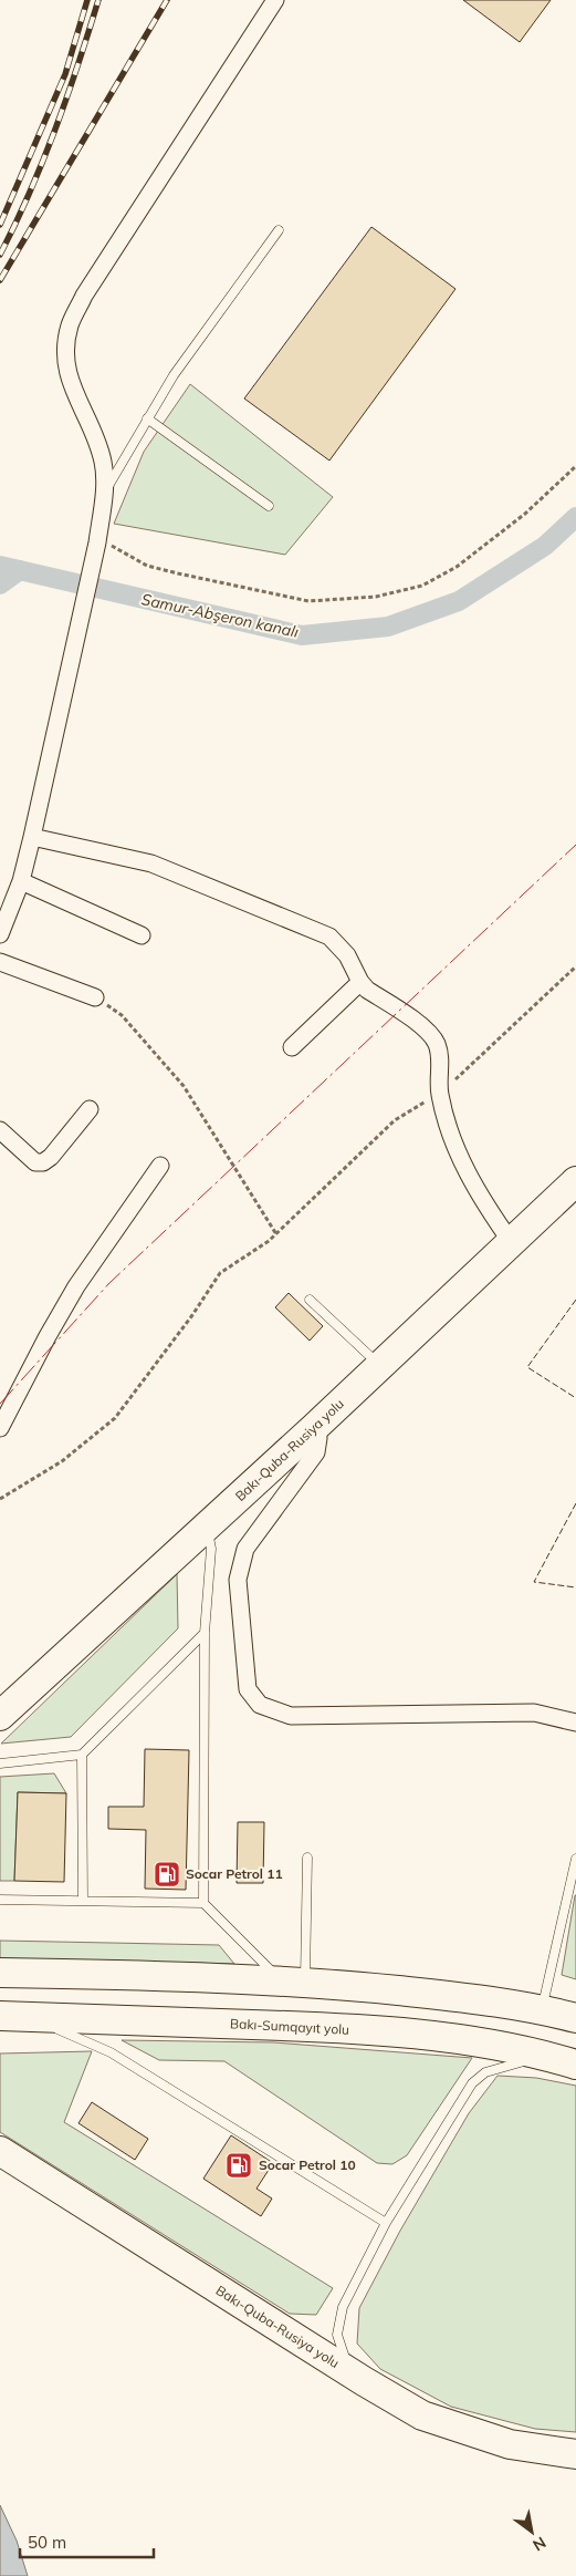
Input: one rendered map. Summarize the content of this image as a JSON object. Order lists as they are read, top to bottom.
{
  "streets": {
    "highway": ["Bakı-Quba-Rusiya yolu", "Bakı-Sumqayıt yolu"]
  },
  "water": ["Samur-Abşeron kanalı"],
  "places": {
    "fuel station": ["Socar Petrol 11", "Socar Petrol 10"]
  },
  "scale_bar": "50 m",
  "north": "bottom right"
}
